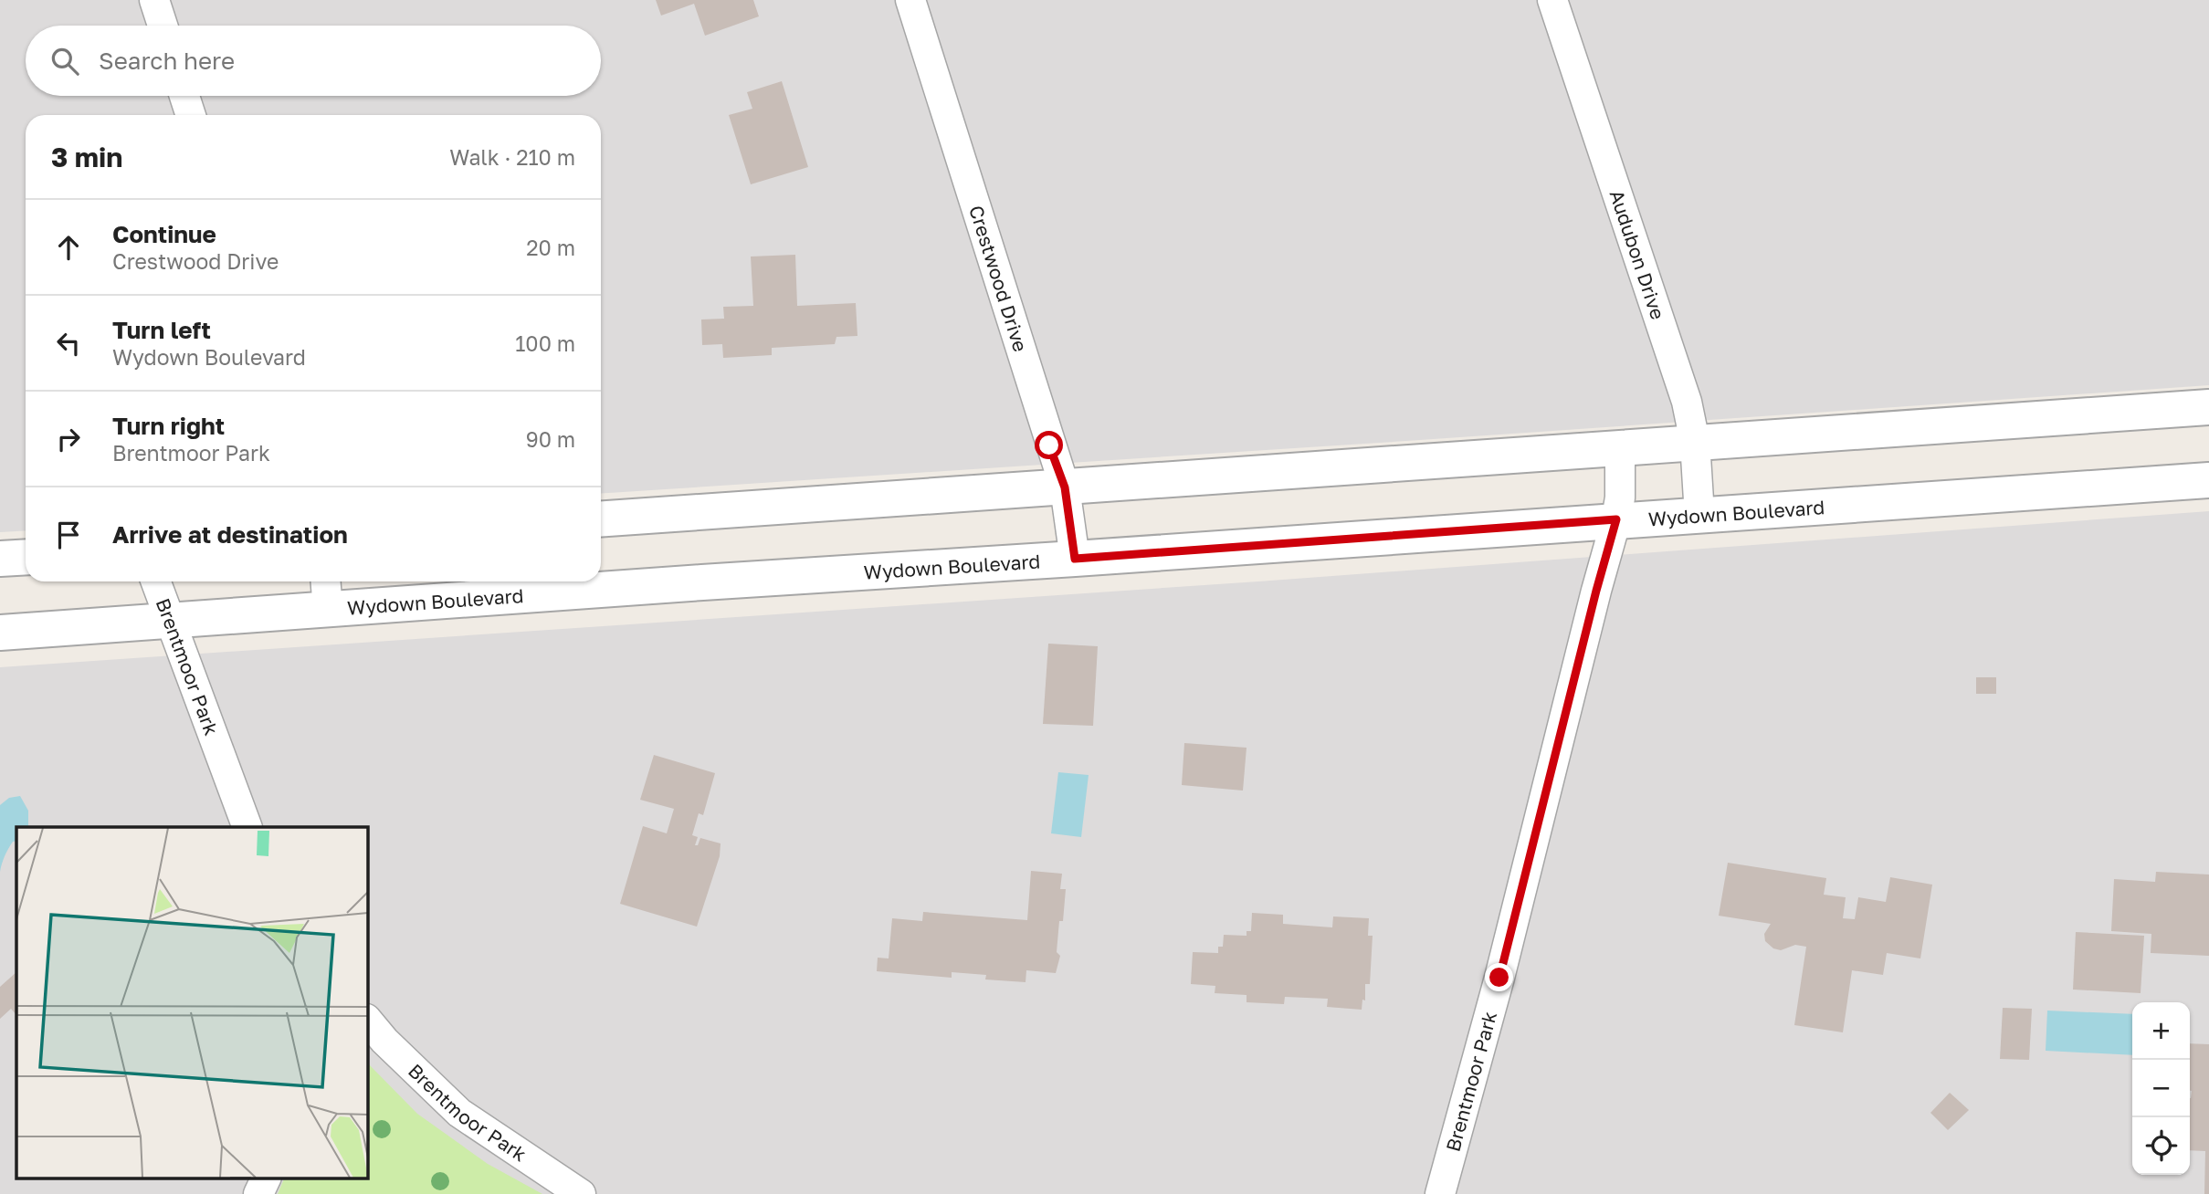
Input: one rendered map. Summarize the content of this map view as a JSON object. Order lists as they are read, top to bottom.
{
  "streets": {
    "street": [
      "Audubon Drive",
      "Crestwood Drive",
      "Wydown Boulevard",
      "Brentmoor Park"
    ]
  },
  "crossings": [
    ["Audubon Drive", "Wydown Boulevard"],
    ["Crestwood Drive", "Wydown Boulevard"],
    ["Wydown Boulevard", "Brentmoor Park"]
  ],
  "page": {
    "search": "Search here",
    "heading": ["3 min", "Walk · 210 m"],
    "list": [
      ["Continue", "Crestwood Drive", "20 m"],
      ["Turn left", "Wydown Boulevard", "100 m"],
      ["Turn right", "Brentmoor Park", "90 m"],
      "Arrive at destination"
    ],
    "map_buttons": ["+", "−"]
  }
}
